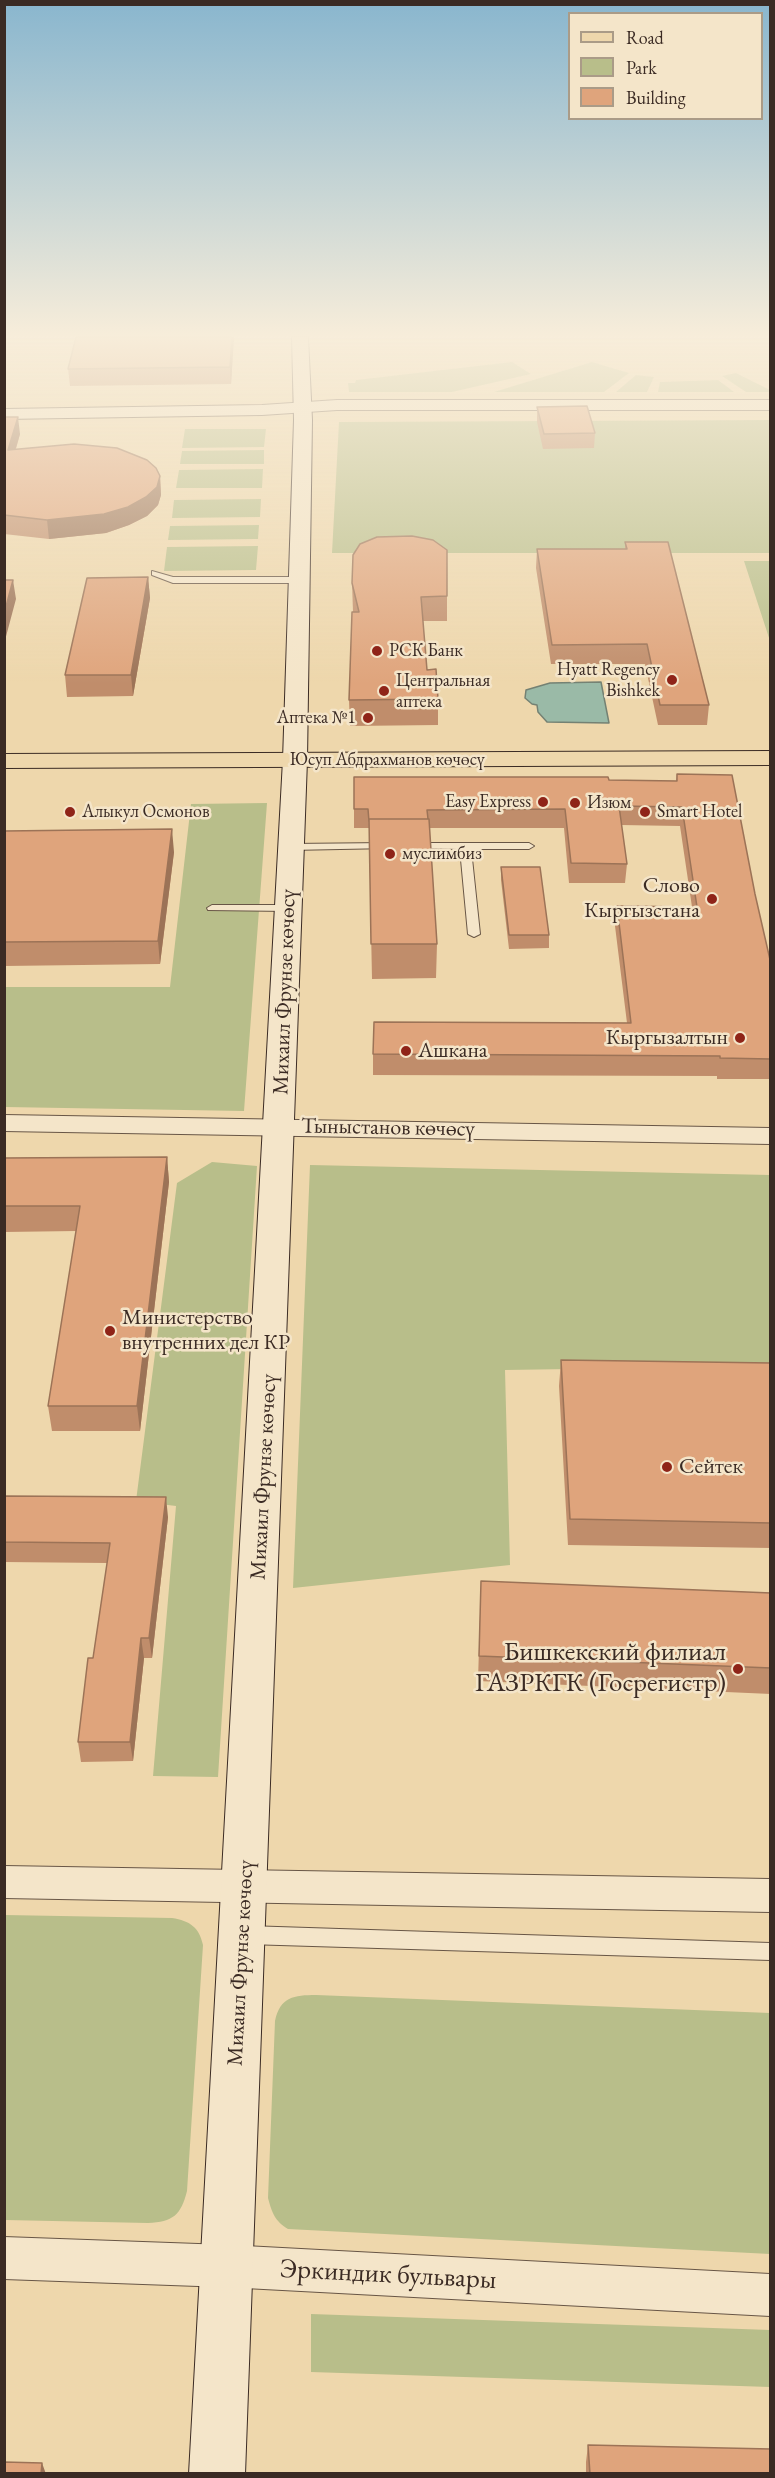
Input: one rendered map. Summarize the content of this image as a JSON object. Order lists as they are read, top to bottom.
{
  "streets": {
    "main road": ["Юсуп Абдрахманов көчөсү", "Михаил Фрунзе көчөсү"],
    "street": ["Тыныстанов көчөсү", "Эркиндик бульвары"]
  },
  "crossings": [
    ["Юсуп Абдрахманов көчөсү", "Михаил Фрунзе көчөсү"],
    ["Михаил Фрунзе көчөсү", "Тыныстанов көчөсү"],
    ["Михаил Фрунзе көчөсү", "Эркиндик бульвары"]
  ],
  "places": [
    "РСК Банк",
    "Hyatt Regency Bishkek",
    "Центральная аптека",
    "Аптека №1",
    "Easy Express",
    "Изюм",
    "Алыкул Осмонов",
    "Smart Hotel",
    "муслимбиз",
    "Слово Кыргызстана",
    "Кыргызалтын",
    "Ашкана",
    "Министерство внутренних дел КР",
    "Сейтек",
    "Бишкекский филиал ГАЗРКГК (Госрегистр)"
  ],
  "legend": ["Road", "Park", "Building"]
}
